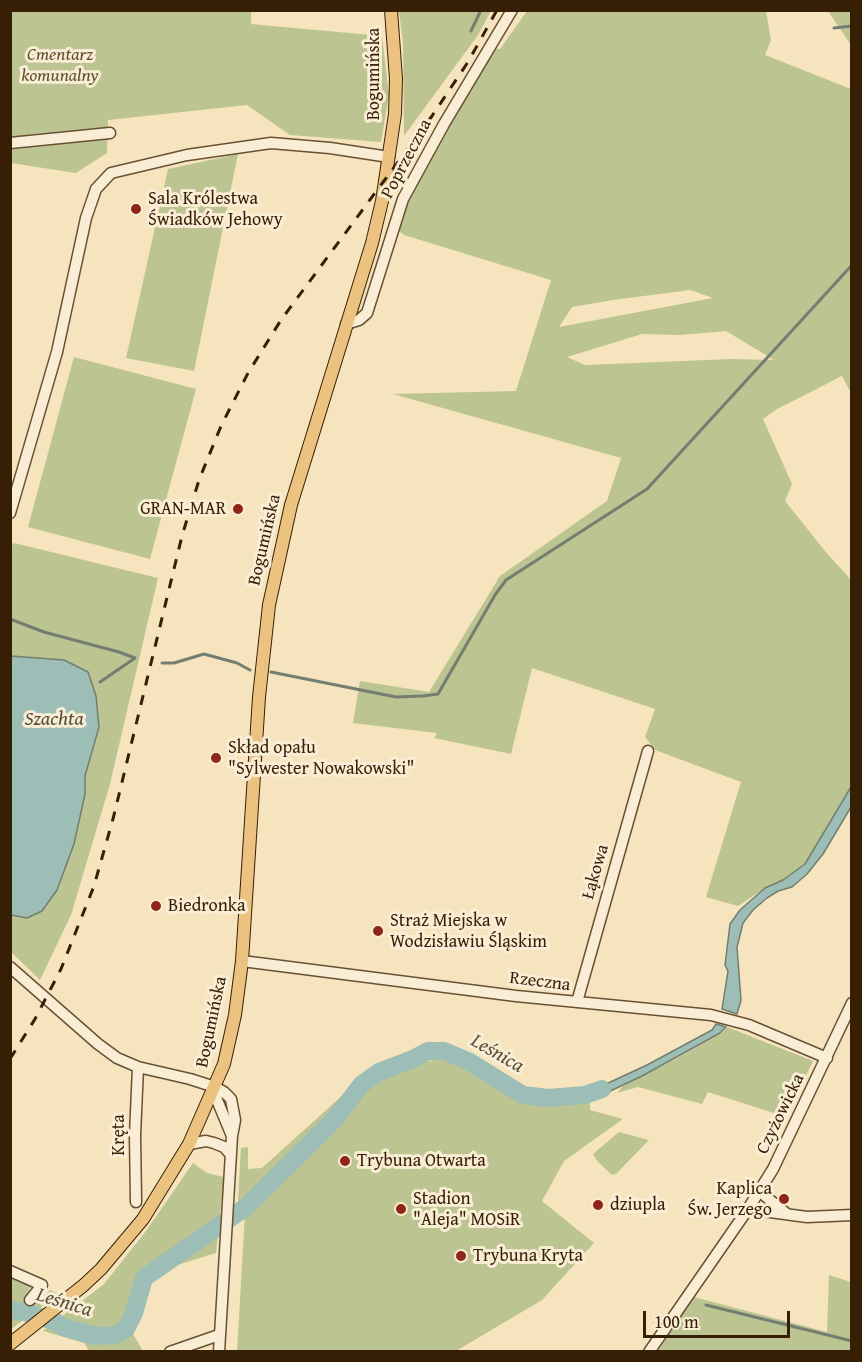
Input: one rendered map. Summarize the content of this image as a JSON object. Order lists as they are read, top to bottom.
{
  "streets": {
    "main road": ["Bogumińska"],
    "street": [
      "Poprzeczna",
      "Łąkowa",
      "Rzeczna",
      "Czyżowicka",
      "Kręta"
    ]
  },
  "crossings": [
    ["Bogumińska", "Poprzeczna"],
    ["Bogumińska", "Rzeczna"],
    ["Łąkowa", "Rzeczna"],
    ["Rzeczna", "Czyżowicka"]
  ],
  "water": ["Szachta", "Leśnica"],
  "parks": ["Cmentarz komunalny"],
  "places": [
    "Sala Królestwa Świadków Jehowy",
    "GRAN-MAR",
    "Skład opału \"Sylwester Nowakowski\"",
    "Biedronka",
    "Straż Miejska w Wodzisławiu Śląskim",
    "Trybuna Otwarta",
    "Kaplica Św. Jerzego",
    "dziupla",
    "Stadion \"Aleja\" MOSiR",
    "Trybuna Kryta"
  ],
  "scale_bar": "100 m"
}
